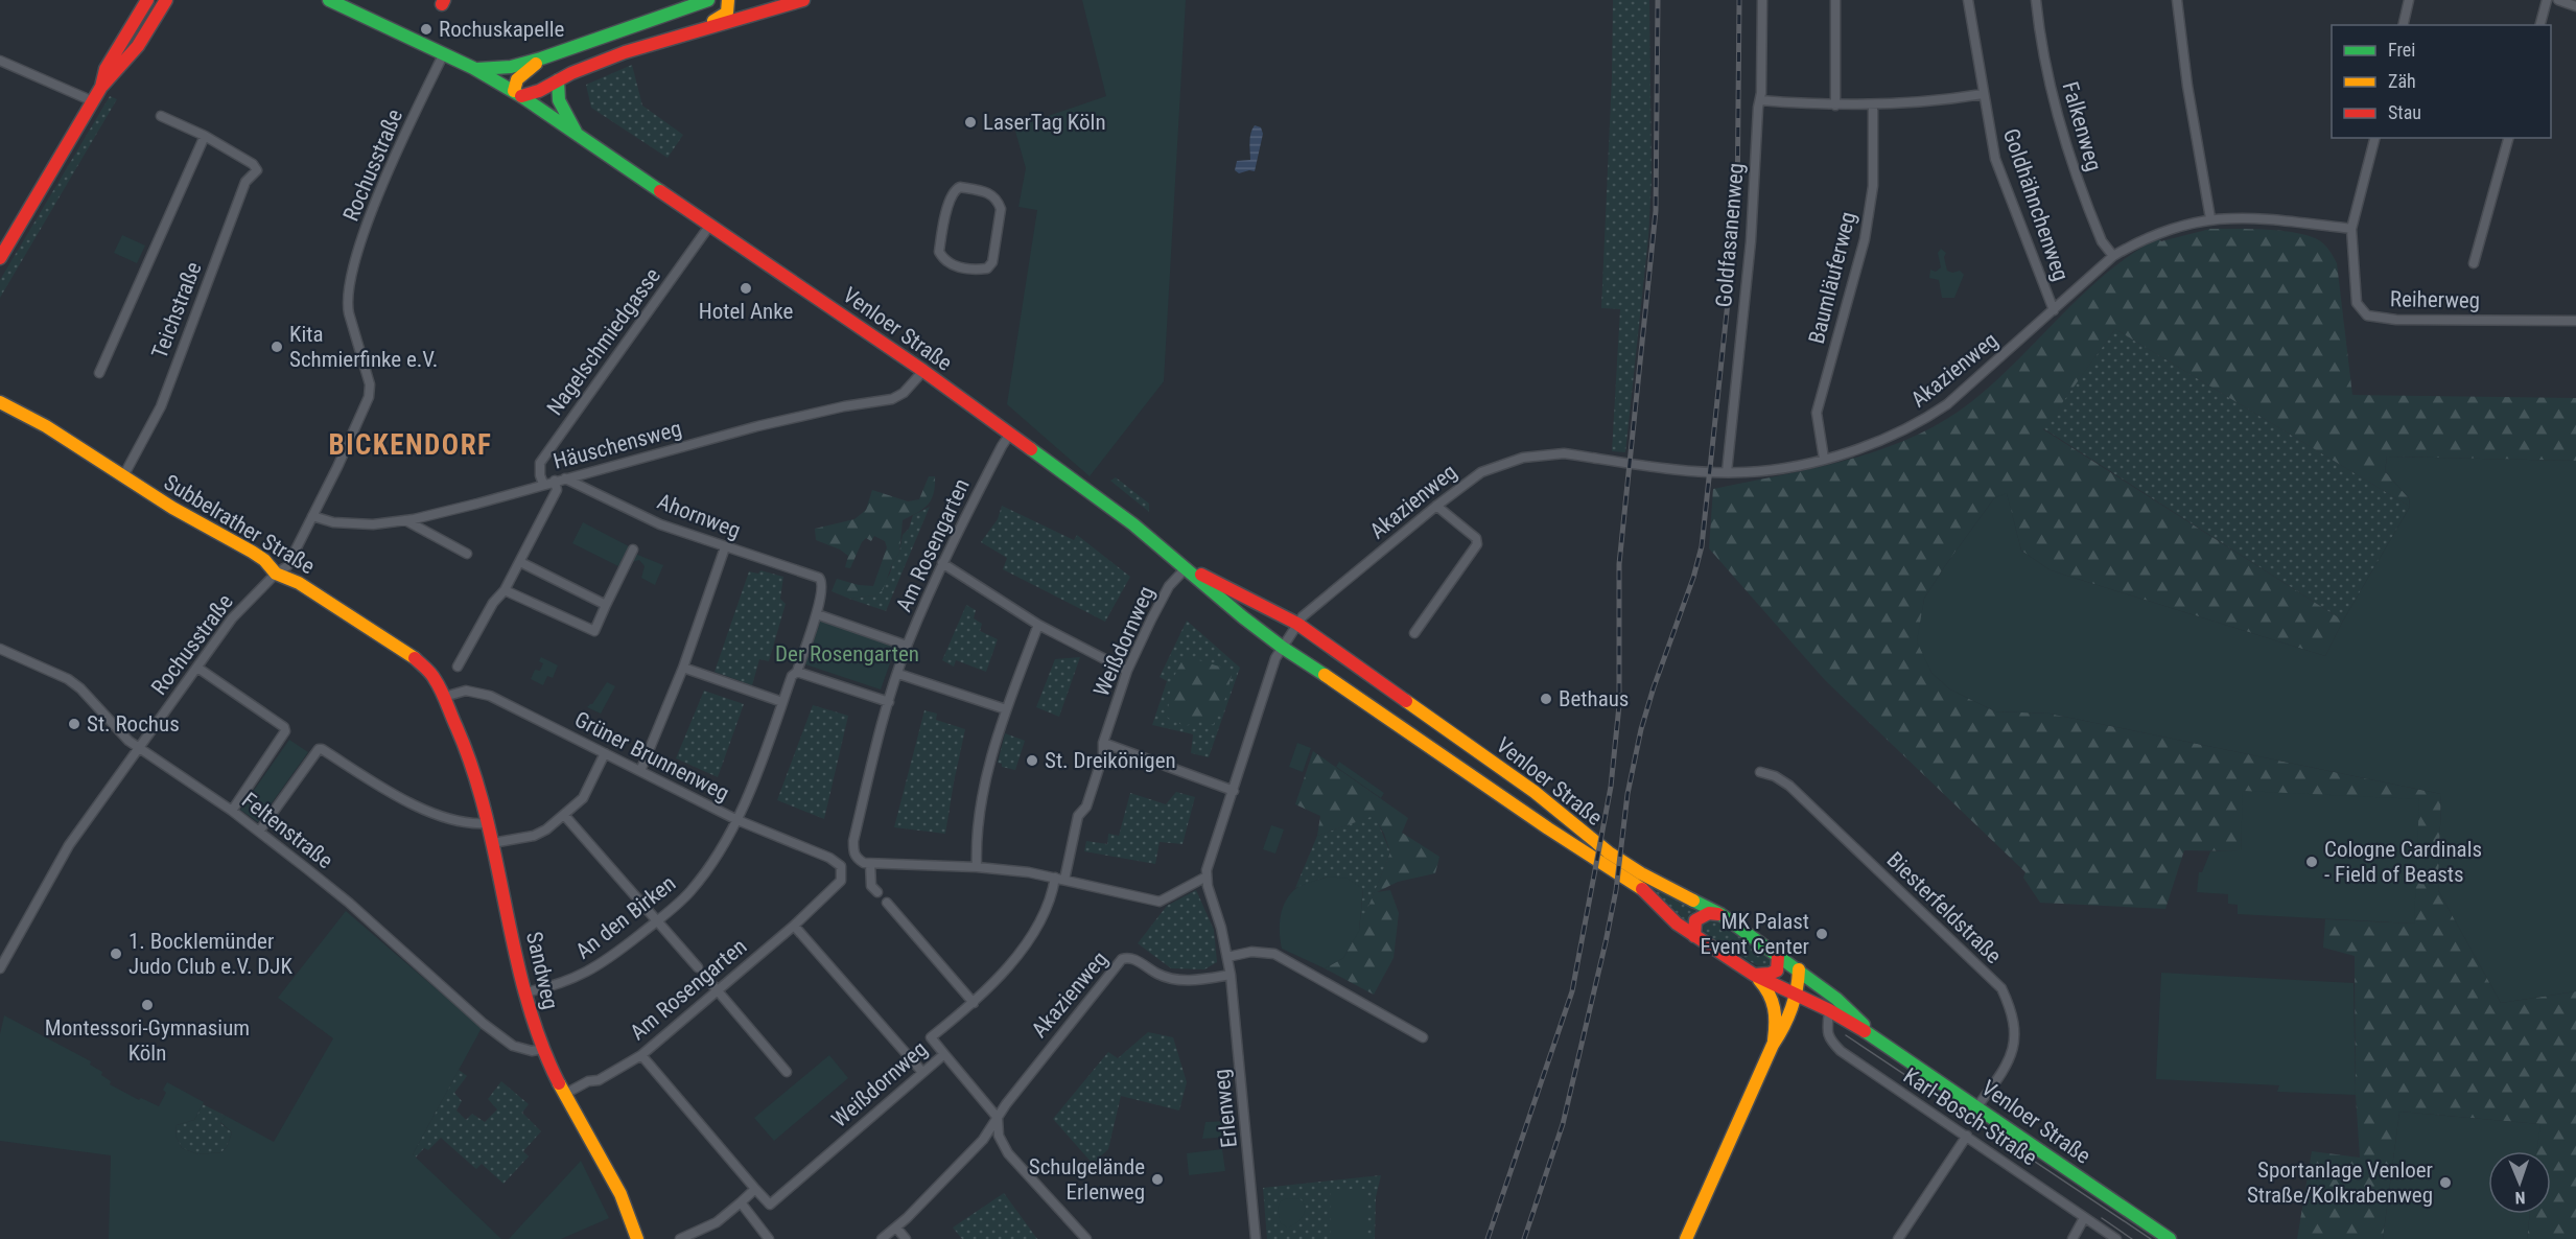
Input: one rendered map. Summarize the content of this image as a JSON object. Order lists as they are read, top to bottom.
{
  "streets": {
    "main road": ["Venloer Straße", "Subbelrather Straße", "Sandweg"],
    "street": [
      "Falkenweg",
      "Rochusstraße",
      "Goldhähnchenweg",
      "Goldfasanenweg",
      "Baumläuferweg",
      "Reiherweg",
      "Teichstraße",
      "Nagelschmiedgasse",
      "Akazienweg",
      "Häuschensweg",
      "Ahornweg",
      "Am Rosengarten",
      "Weißdornweg",
      "Grüner Brunnenweg",
      "Feltenstraße",
      "Biesterfeldstraße",
      "An den Birken",
      "Erlenweg",
      "Karl-Bosch-Straße"
    ]
  },
  "crossings": [
    ["Falkenweg", "Akazienweg"],
    ["Rochusstraße", "Venloer Straße"],
    ["Rochusstraße", "Häuschensweg"],
    ["Rochusstraße", "Subbelrather Straße"],
    ["Rochusstraße", "Feltenstraße"],
    ["Goldhähnchenweg", "Akazienweg"],
    ["Goldfasanenweg", "Akazienweg"],
    ["Baumläuferweg", "Akazienweg"],
    ["Reiherweg", "Akazienweg"],
    ["Teichstraße", "Subbelrather Straße"],
    ["Venloer Straße", "Nagelschmiedgasse"],
    ["Venloer Straße", "Akazienweg"],
    ["Venloer Straße", "Häuschensweg"],
    ["Venloer Straße", "Am Rosengarten"],
    ["Venloer Straße", "Weißdornweg"],
    ["Venloer Straße", "Biesterfeldstraße"],
    ["Venloer Straße", "Karl-Bosch-Straße"],
    ["Nagelschmiedgasse", "Häuschensweg"],
    ["Akazienweg", "Erlenweg"],
    ["Häuschensweg", "Ahornweg"],
    ["Ahornweg", "An den Birken"],
    ["Subbelrather Straße", "Grüner Brunnenweg"],
    ["Subbelrather Straße", "Sandweg"],
    ["Am Rosengarten", "Grüner Brunnenweg"],
    ["Am Rosengarten", "Sandweg"],
    ["Grüner Brunnenweg", "An den Birken"],
    ["Grüner Brunnenweg", "Sandweg"],
    ["Feltenstraße", "Sandweg"],
    ["An den Birken", "Sandweg"]
  ],
  "districts": ["BICKENDORF"],
  "parks": ["Der Rosengarten"],
  "places": [
    "Rochuskapelle",
    "LaserTag Köln",
    "Hotel Anke",
    "Kita Schmierfinke e.V.",
    "Bethaus",
    "St. Rochus",
    "St. Dreikönigen",
    "Cologne Cardinals - Field of Beasts",
    "MK Palast Event Center",
    "1. Bocklemünder Judo Club e.V. DJK",
    "Montessori-Gymnasium Köln",
    "Schulgelände Erlenweg",
    "Sportanlage Venloer Straße/Kolkrabenweg"
  ],
  "legend": ["Frei", "Zäh", "Stau"],
  "north": "bottom"
}
